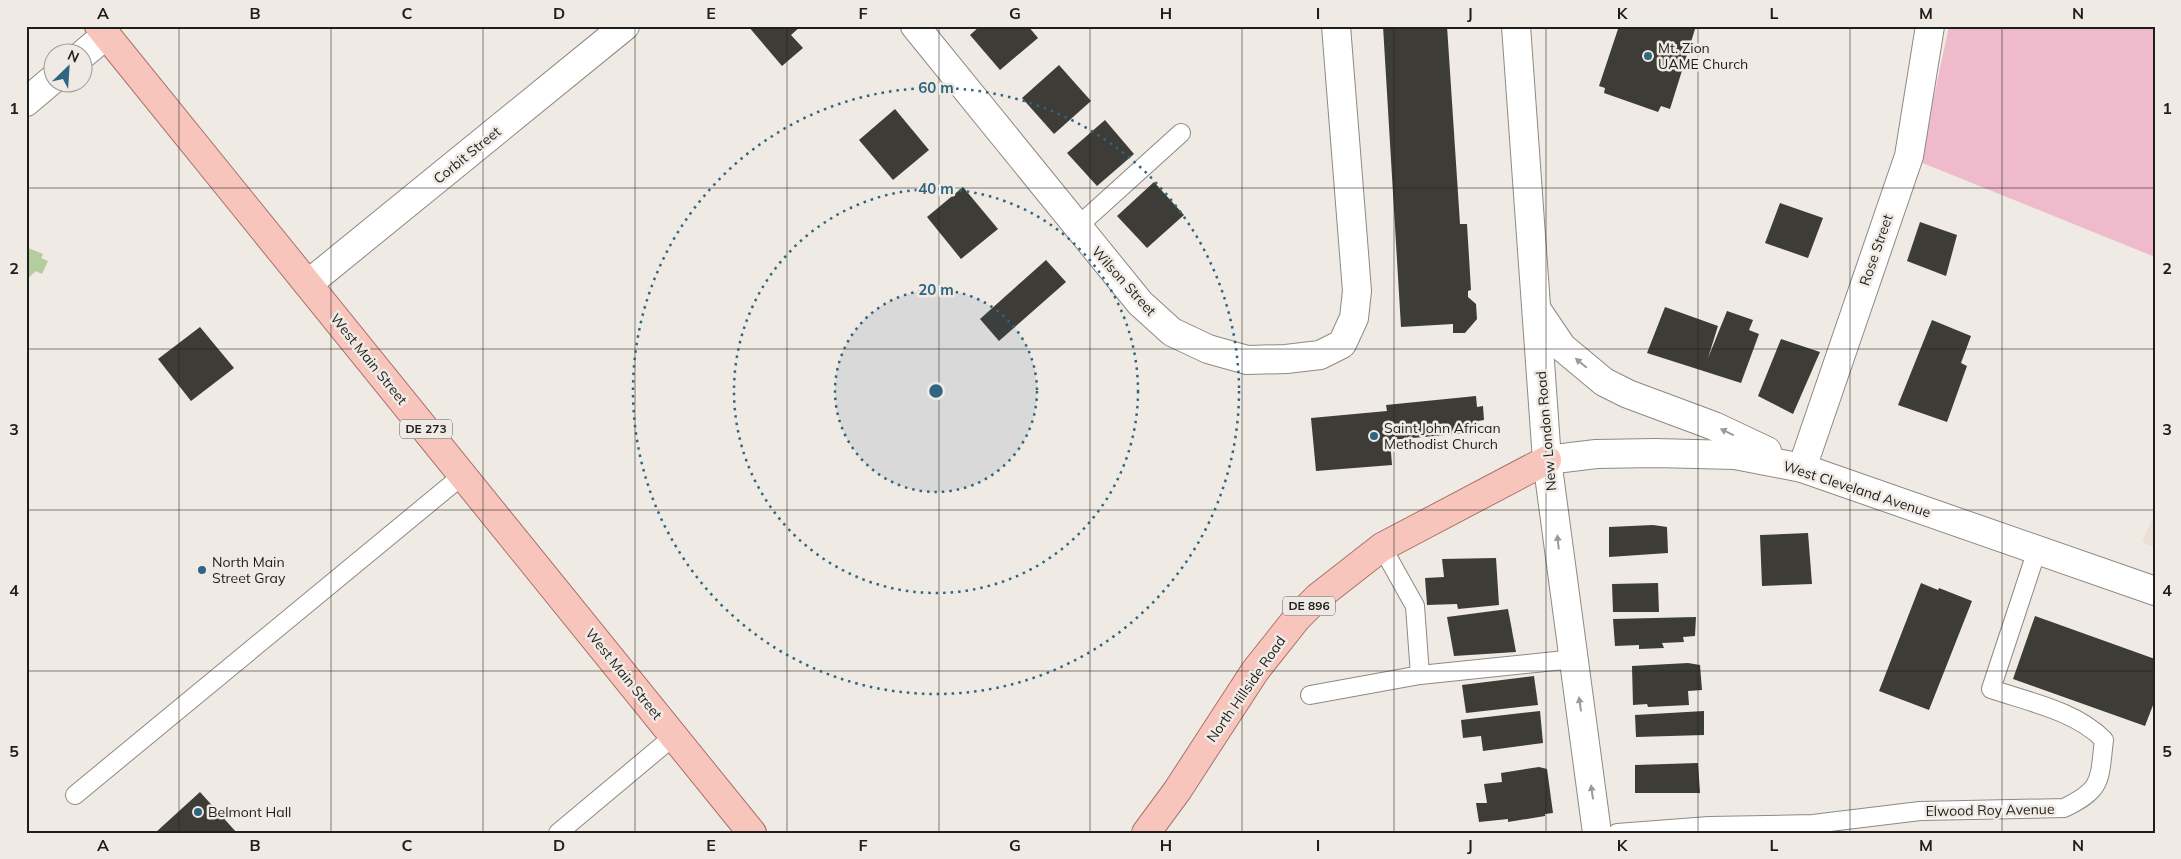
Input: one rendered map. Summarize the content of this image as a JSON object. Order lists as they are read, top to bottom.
{
  "streets": {
    "main road": [
      "West Main Street",
      "DE 273",
      "DE 896",
      "North Hillside Road"
    ],
    "street": [
      "Corbit Street",
      "Rose Street",
      "Wilson Street",
      "New London Road",
      "West Cleveland Avenue"
    ],
    "lane": ["Elwood Roy Avenue"]
  },
  "crossings": [
    ["Corbit Street", "West Main Street"],
    ["Rose Street", "West Cleveland Avenue"],
    ["New London Road", "West Cleveland Avenue"],
    ["New London Road", "North Hillside Road"],
    ["West Cleveland Avenue", "North Hillside Road"],
    ["West Cleveland Avenue", "Elwood Roy Avenue"]
  ],
  "one_way": ["New London Road"],
  "places": [
    "Mt. Zion UAME Church",
    "Saint John African Methodist Church",
    "North Main Street Gray",
    "Belmont Hall"
  ],
  "north": "top right",
  "grid": {
    "columns": [
      "A",
      "B",
      "C",
      "D",
      "E",
      "F",
      "G",
      "H",
      "I",
      "J",
      "K",
      "L",
      "M",
      "N"
    ],
    "rows": [
      "1",
      "2",
      "3",
      "4",
      "5"
    ]
  },
  "rings": ["60 m", "40 m", "20 m"]
}
